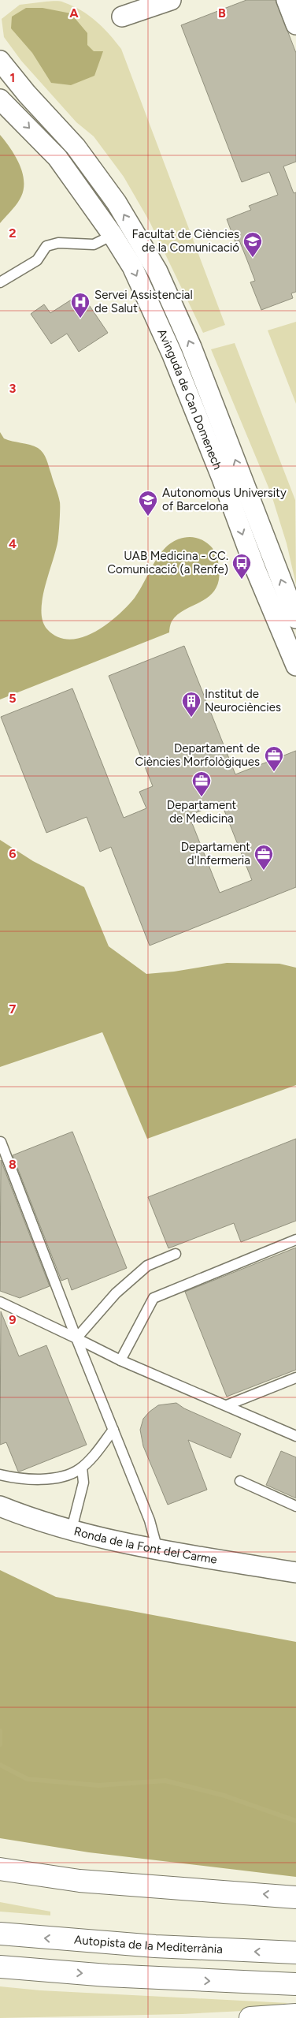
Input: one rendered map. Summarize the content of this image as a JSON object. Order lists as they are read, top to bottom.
{
  "streets": {
    "highway": ["Autopista de la Mediterrània"],
    "street": ["Avinguda de Can Domenech", "Ronda de la Font del Carme"]
  },
  "places": {
    "school or university": ["Facultat de Ciències de la Comunicació", "Autonomous University of Barcelona"],
    "hospital": ["Servei Assistencial de Salut"],
    "bus stop": ["UAB Medicina - CC. Comunicació (a Renfe)"],
    "building": ["Institut de Neurociències"],
    "office": ["Departament de Ciències Morfològiques", "Departament de Medicina", "Departament d'Infermeria"]
  },
  "grid": {
    "columns": ["A", "B"],
    "rows": [
      "1",
      "2",
      "3",
      "4",
      "5",
      "6",
      "7",
      "8",
      "9"
    ]
  }
}
